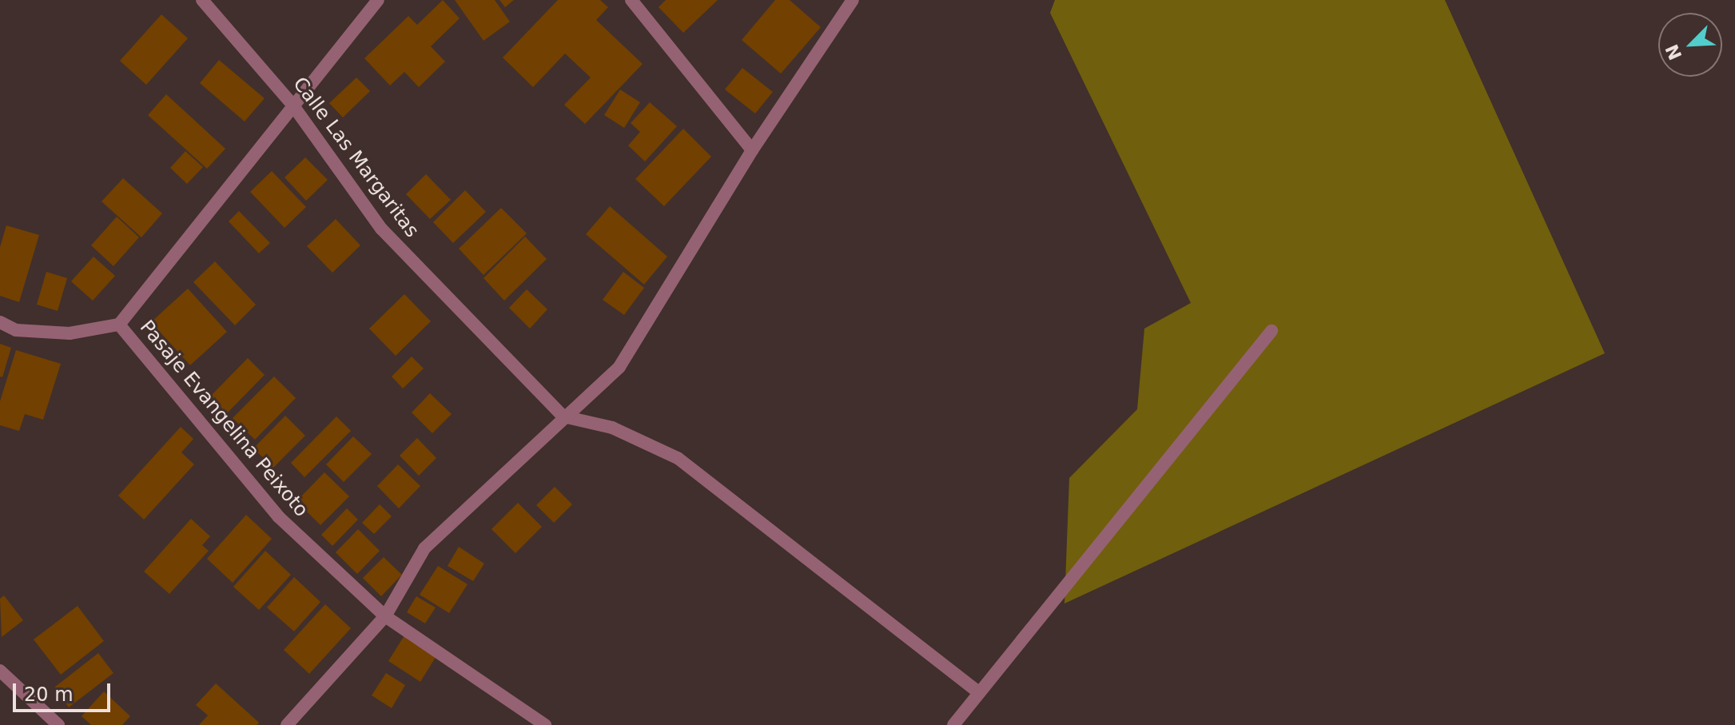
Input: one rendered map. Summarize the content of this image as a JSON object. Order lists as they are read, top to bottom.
{
  "streets": {
    "street": ["Calle Las Margaritas", "Pasaje Evangelina Peixoto"]
  },
  "scale_bar": "20 m",
  "north": "bottom left"
}
